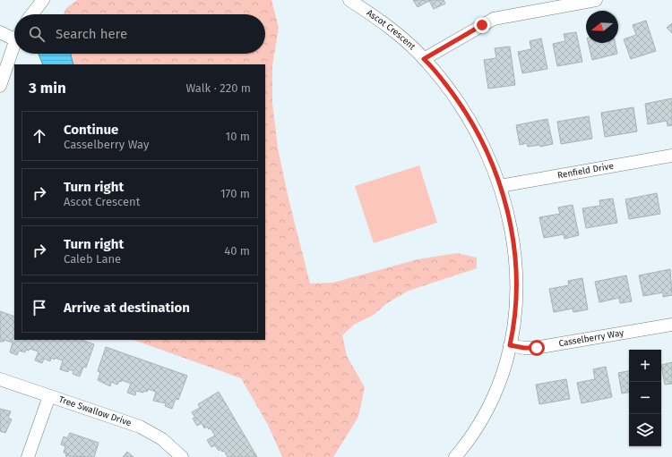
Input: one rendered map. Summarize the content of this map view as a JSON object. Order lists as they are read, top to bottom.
{
  "streets": {
    "street": [
      "Ascot Crescent",
      "Renfield Drive",
      "Casselberry Way",
      "Tree Swallow Drive"
    ]
  },
  "crossings": [
    ["Ascot Crescent", "Renfield Drive"],
    ["Ascot Crescent", "Casselberry Way"]
  ],
  "north": "left",
  "page": {
    "search": "Search here",
    "heading": ["3 min", "Walk · 220 m"],
    "list": [
      ["Continue", "Casselberry Way", "10 m"],
      ["Turn right", "Ascot Crescent", "170 m"],
      ["Turn right", "Caleb Lane", "40 m"],
      "Arrive at destination"
    ],
    "map_buttons": ["+", "−"]
  }
}
